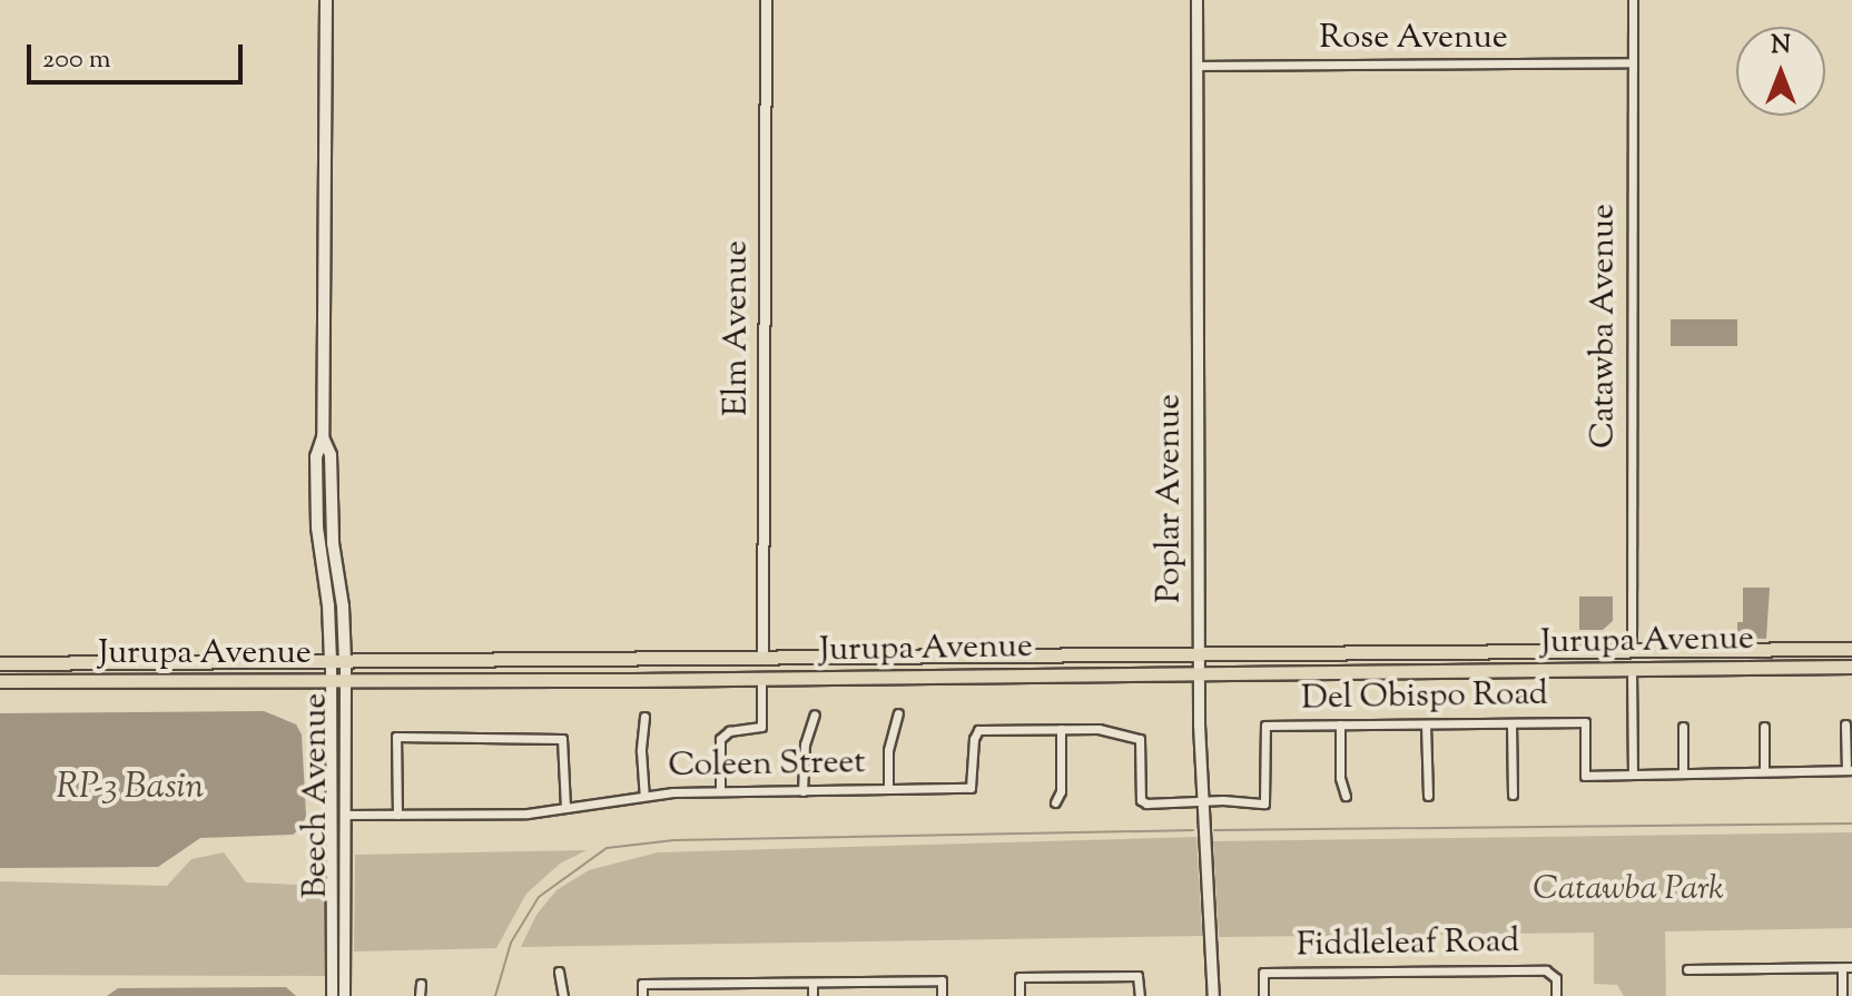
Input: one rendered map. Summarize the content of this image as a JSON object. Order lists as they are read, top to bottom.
{
  "streets": {
    "main road": ["Jurupa Avenue", "Beech Avenue"],
    "street": [
      "Rose Avenue",
      "Catawba Avenue",
      "Elm Avenue",
      "Poplar Avenue",
      "Del Obispo Road",
      "Coleen Street",
      "Fiddleleaf Road"
    ]
  },
  "crossings": [
    ["Rose Avenue", "Catawba Avenue"],
    ["Rose Avenue", "Poplar Avenue"],
    ["Catawba Avenue", "Jurupa Avenue"],
    ["Elm Avenue", "Jurupa Avenue"],
    ["Poplar Avenue", "Jurupa Avenue"],
    ["Poplar Avenue", "Del Obispo Road"],
    ["Poplar Avenue", "Coleen Street"],
    ["Jurupa Avenue", "Beech Avenue"],
    ["Del Obispo Road", "Coleen Street"],
    ["Coleen Street", "Beech Avenue"]
  ],
  "water": ["RP-3 Basin"],
  "parks": ["Catawba Park"],
  "scale_bar": "200 m",
  "north": "top"
}
